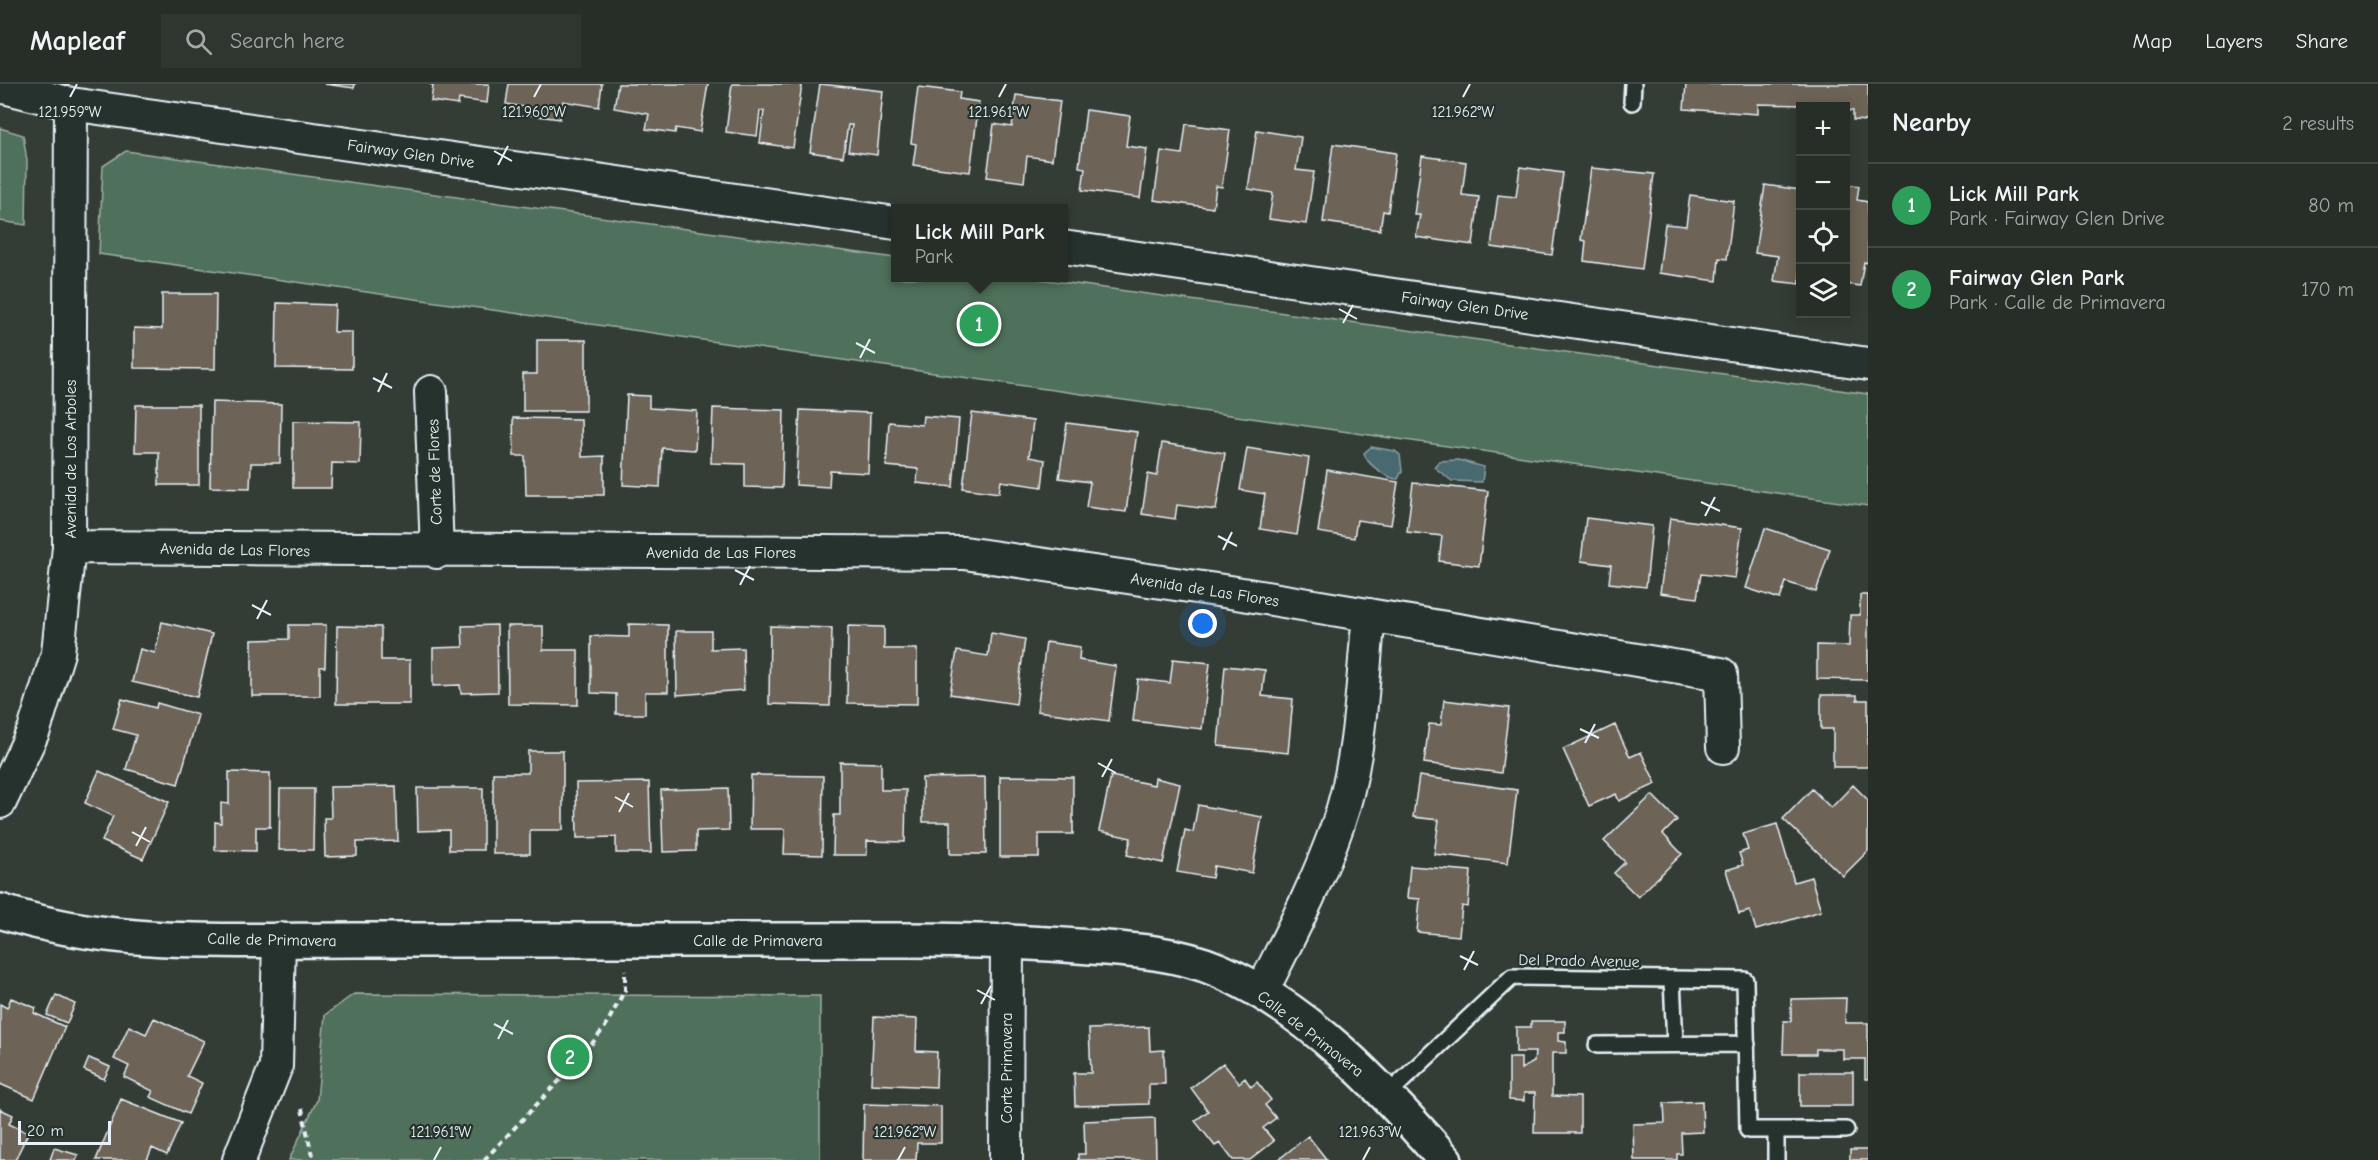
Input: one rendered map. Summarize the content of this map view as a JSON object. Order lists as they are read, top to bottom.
{
  "streets": {
    "street": [
      "Fairway Glen Drive",
      "Avenida de Los Arboles",
      "Corte de Flores",
      "Avenida de Las Flores",
      "Calle de Primavera",
      "Corte Primavera"
    ],
    "lane": ["Del Prado Avenue"]
  },
  "crossings": [
    ["Fairway Glen Drive", "Avenida de Los Arboles"],
    ["Avenida de Los Arboles", "Avenida de Las Flores"],
    ["Corte de Flores", "Avenida de Las Flores"],
    ["Calle de Primavera", "Del Prado Avenue"],
    ["Calle de Primavera", "Corte Primavera"]
  ],
  "scale_bar": "20 m",
  "page": {
    "header": "Mapleaf",
    "search": "Search here",
    "nav": ["Map", "Layers", "Share"],
    "heading": ["Nearby", "2 results"],
    "map_buttons": ["+", "−"],
    "list": [
      {
        "mark": "1",
        "name": "Lick Mill Park",
        "note": "Park · Fairway Glen Drive",
        "value": "80 m"
      },
      {
        "mark": "2",
        "name": "Fairway Glen Park",
        "note": "Park · Calle de Primavera",
        "value": "170 m"
      }
    ],
    "popup": ["Lick Mill Park", "Park"],
    "pins": ["1", "2"],
    "scale": "20 m"
  },
  "coordinates": [
    "121.959°W",
    "121.960°W",
    "121.961°W",
    "121.962°W",
    "121.963°W"
  ]
}
